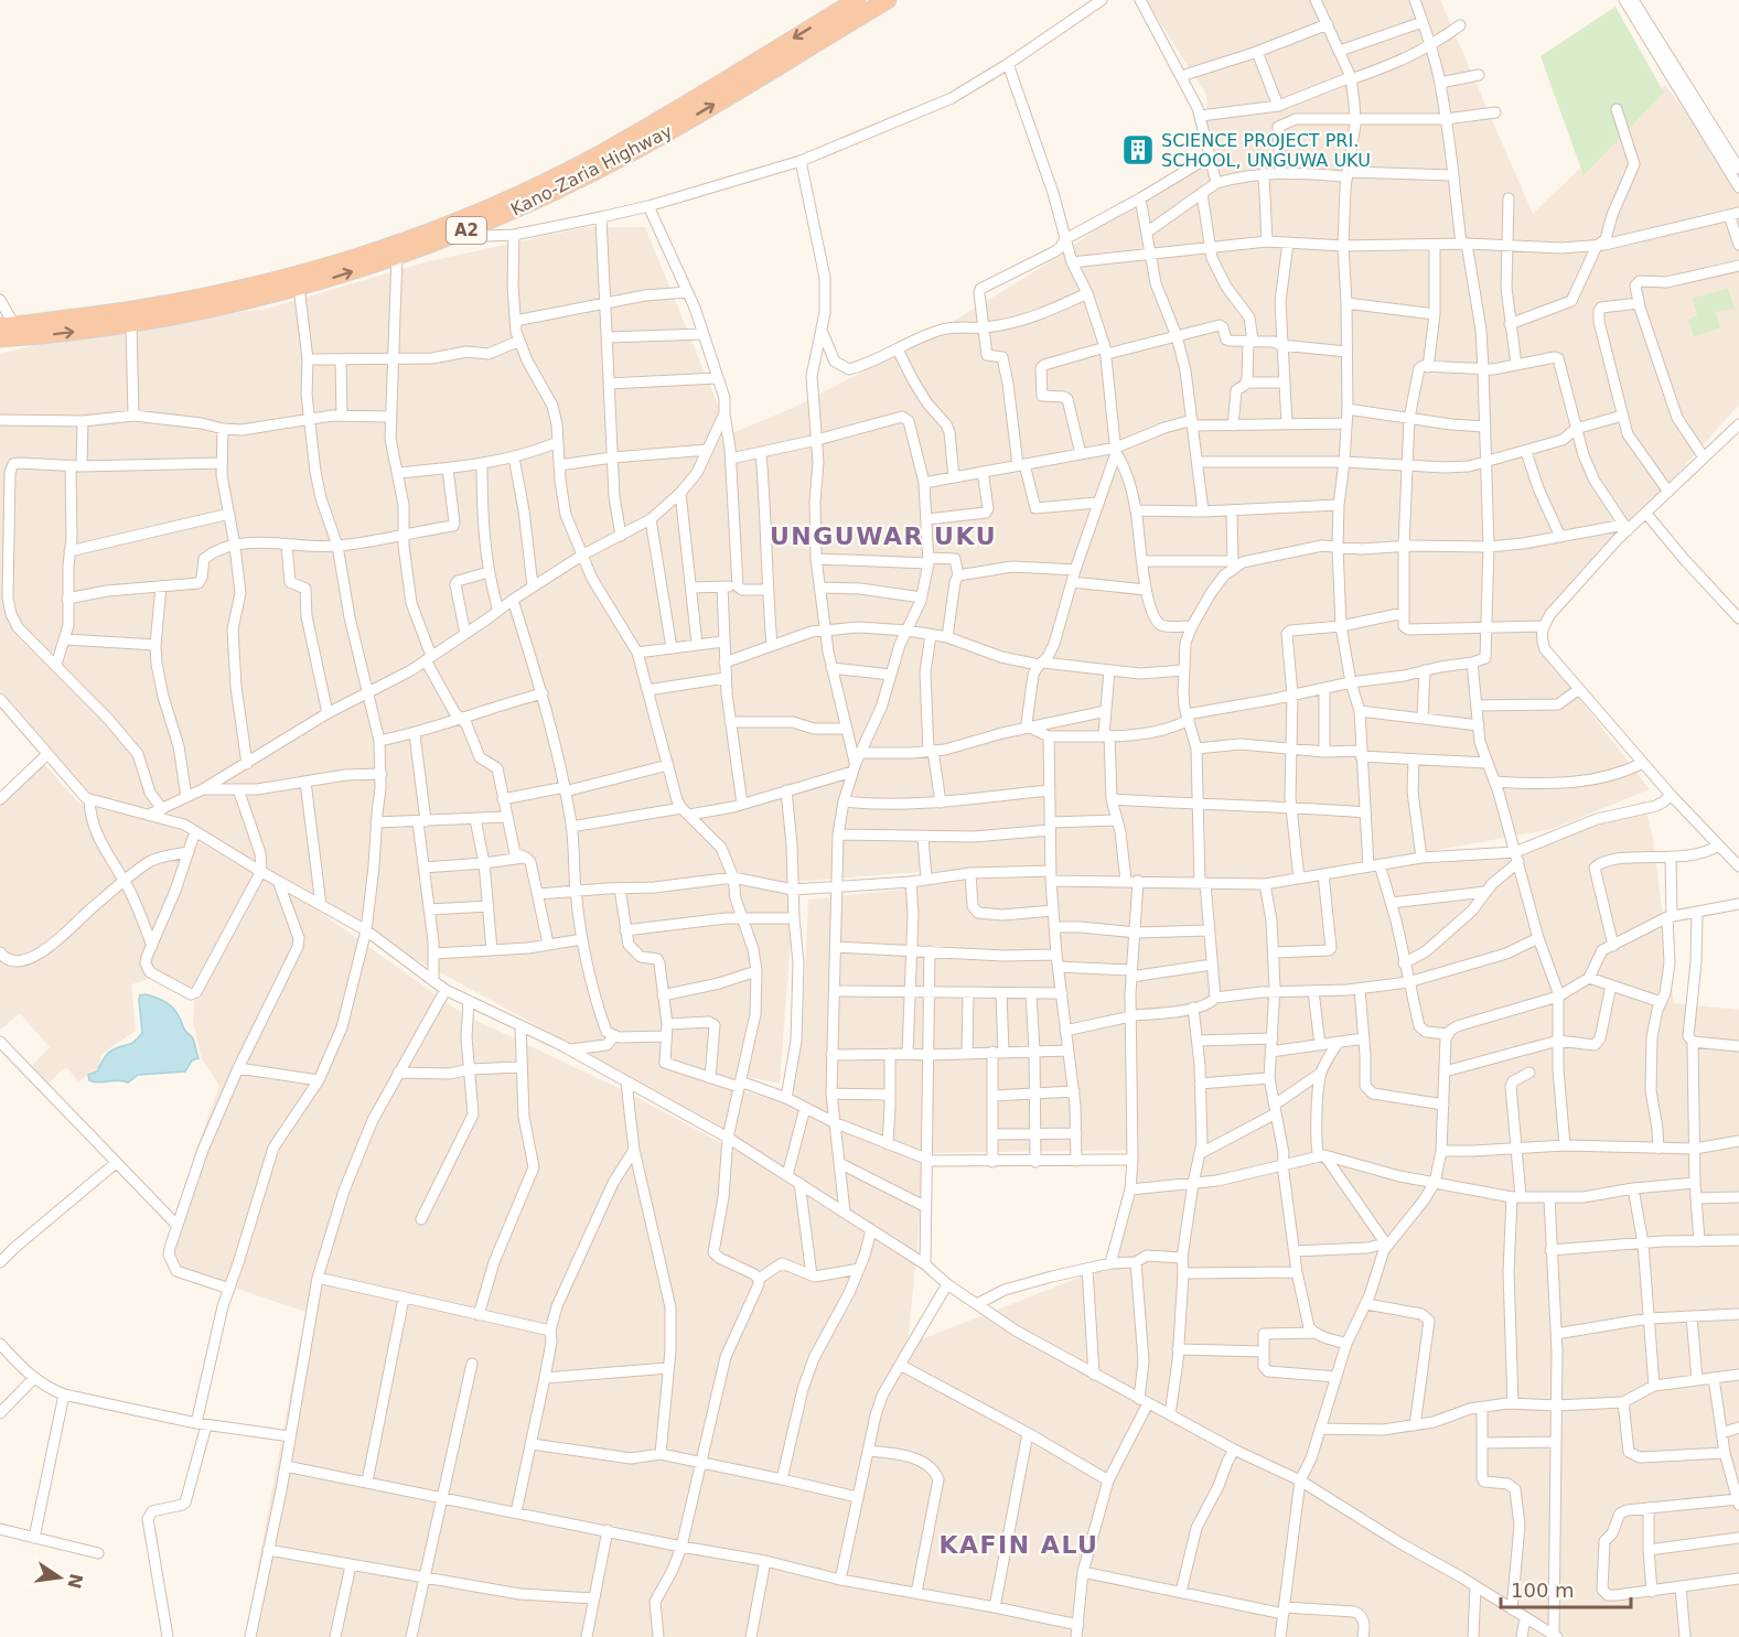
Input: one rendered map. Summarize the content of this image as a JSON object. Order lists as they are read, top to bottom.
{
  "streets": {
    "highway": ["Kano-Zaria Highway", "A2"]
  },
  "districts": ["UNGUWAR UKU", "KAFIN ALU"],
  "places": {
    "building": ["SCIENCE PROJECT PRI. SCHOOL, UNGUWA UKU"]
  },
  "scale_bar": "100 m",
  "north": "right"
}
